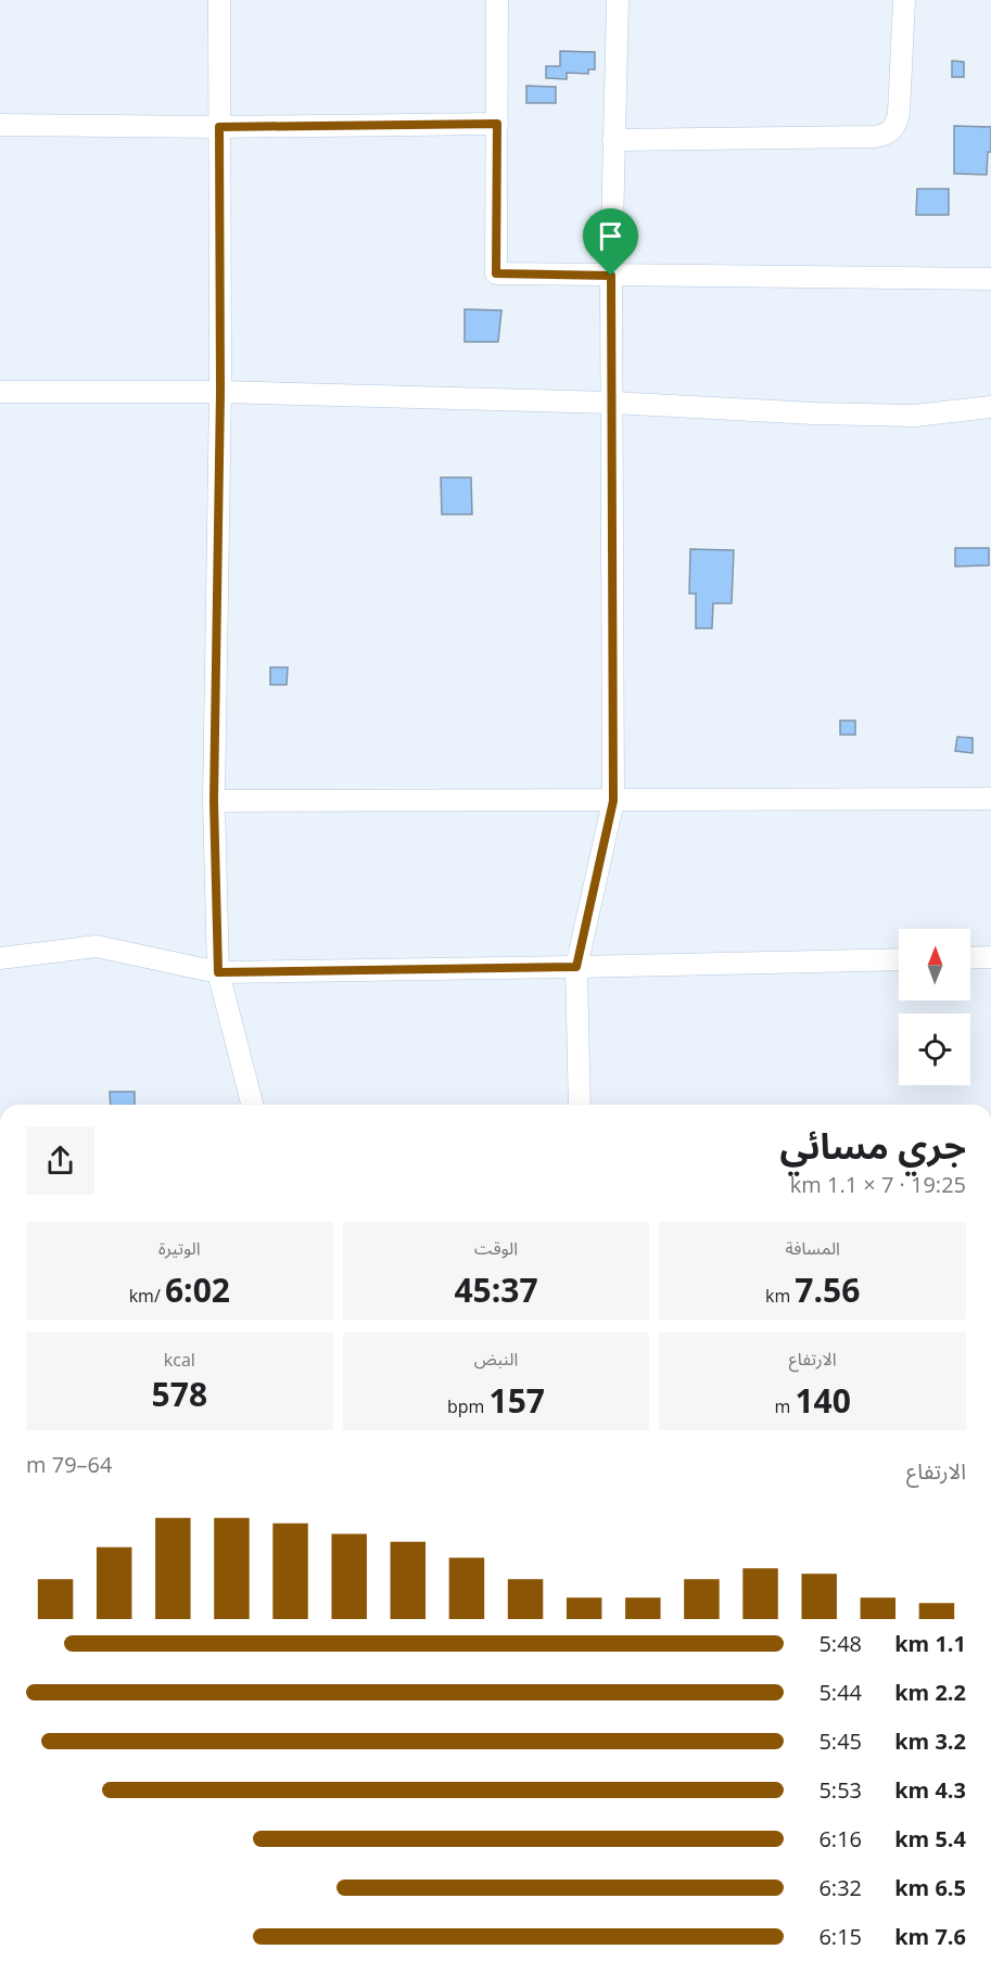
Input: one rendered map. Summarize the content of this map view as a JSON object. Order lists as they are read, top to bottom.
{
  "north": "top",
  "page": {
    "heading": ["جري مسائي", "19:25 · 7 × 1.1 km"],
    "stats": [
      ["المسافة", "7.56 km"],
      ["الوقت", "45:37"],
      ["الوتيرة", "6:02 /km"],
      ["الارتفاع", "140 m"],
      ["النبض", "157 bpm"],
      ["kcal", "578"]
    ],
    "chart": ["الارتفاع", "64–79 m"],
    "list": [
      {
        "name": "1.1 km",
        "note": "5:48"
      },
      {
        "name": "2.2 km",
        "note": "5:44"
      },
      {
        "name": "3.2 km",
        "note": "5:45"
      },
      {
        "name": "4.3 km",
        "note": "5:53"
      },
      {
        "name": "5.4 km",
        "note": "6:16"
      },
      {
        "name": "6.5 km",
        "note": "6:32"
      },
      {
        "name": "7.6 km",
        "note": "6:15"
      }
    ]
  }
}
